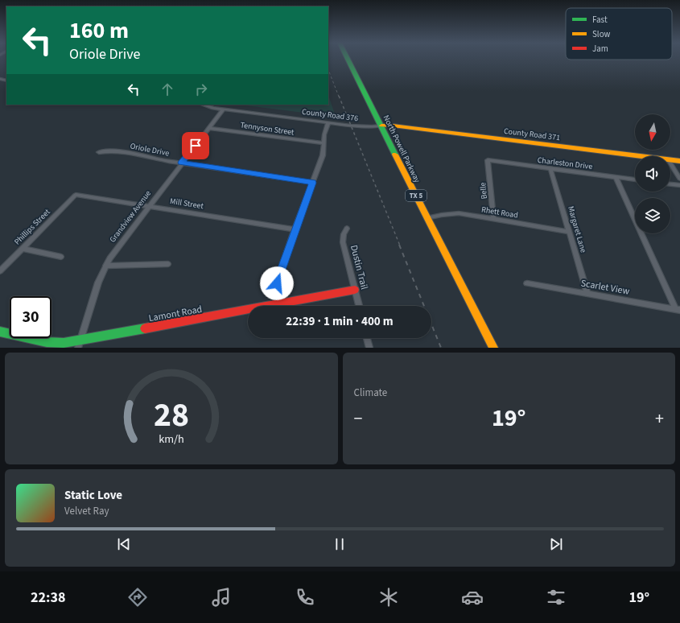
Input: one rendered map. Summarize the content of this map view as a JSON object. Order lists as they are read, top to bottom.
{
  "streets": {
    "street": [
      "County Road 376",
      "Tennyson Street",
      "County Road 371",
      "North Powell Parkway",
      "Oriole Drive",
      "Charleston Drive",
      "Belle",
      "TX 5",
      "Mill Street",
      "Rhett Road",
      "Grandview Avenue",
      "Phillips Street",
      "Margaret Lane",
      "Dustin Trail",
      "Scarlet View",
      "Lamont Road"
    ]
  },
  "crossings": [
    ["County Road 376", "County Road 371"],
    ["County Road 376", "North Powell Parkway"],
    ["County Road 376", "Grandview Avenue"],
    ["Tennyson Street", "Grandview Avenue"],
    ["County Road 371", "North Powell Parkway"],
    ["North Powell Parkway", "Rhett Road"],
    ["Oriole Drive", "Grandview Avenue"],
    ["Charleston Drive", "Belle"],
    ["Charleston Drive", "Margaret Lane"],
    ["Belle", "Rhett Road"],
    ["Mill Street", "Grandview Avenue"],
    ["Mill Street", "Phillips Street"],
    ["Rhett Road", "Margaret Lane"],
    ["Grandview Avenue", "Lamont Road"],
    ["Margaret Lane", "Scarlet View"],
    ["Dustin Trail", "Lamont Road"]
  ],
  "legend": ["Fast", "Slow", "Jam"],
  "north": "bottom",
  "page": {
    "turn": ["160 m", "Oriole Drive"],
    "limit": "30",
    "trip": "22:39 · 1 min · 400 m",
    "tile": "Climate",
    "heat": ["−", "19°", "+"],
    "song": ["Static Love", "Velvet Ray"],
    "tabs": ["22:38", "19°"],
    "gauge": ["28", "km/h"]
  }
}
